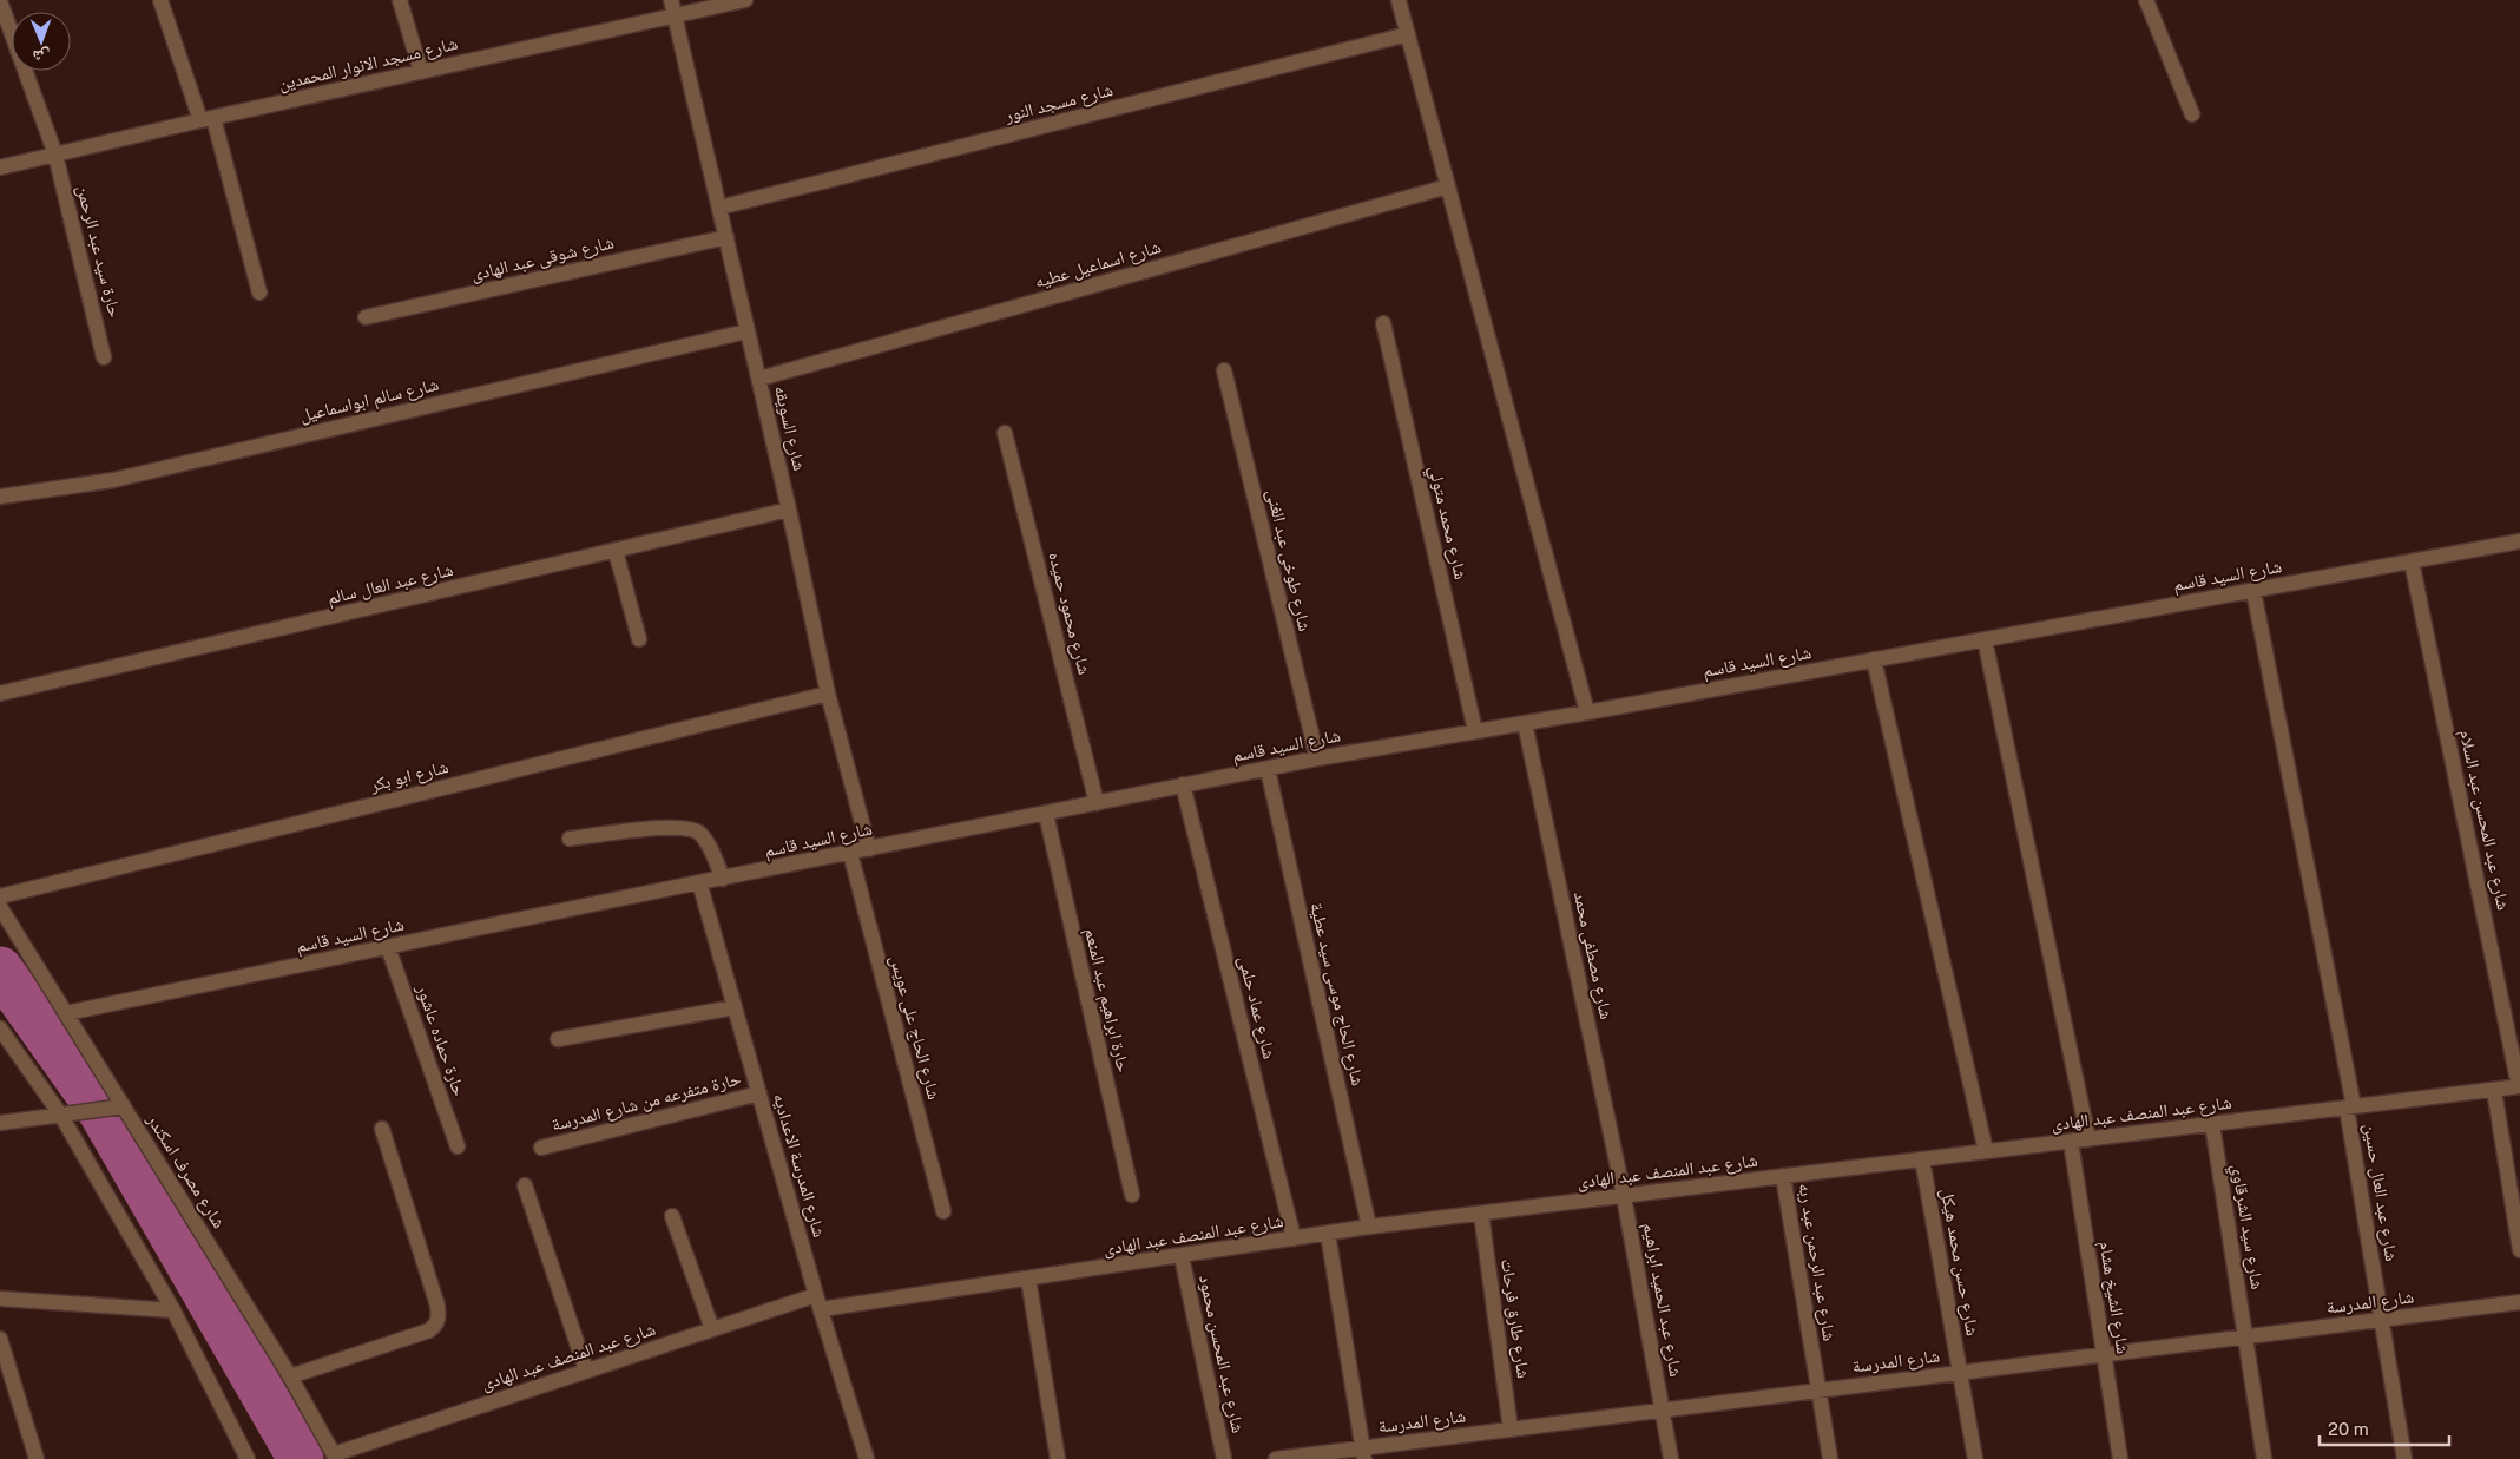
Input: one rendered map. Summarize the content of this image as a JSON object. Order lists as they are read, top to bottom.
{
  "streets": {
    "street": [
      "شارع مسجد الانوار المحمدين",
      "شارع مسجد النور",
      "حارة سيد عبد الرحمن",
      "شارع شوقى عبد الهادى",
      "شارع اسماعيل عطيه",
      "شارع سالم ابواسماعيل",
      "شارع السويقه",
      "شارع محمد متولي",
      "شارع طوخى عبد الغنى",
      "شارع السيد قاسم",
      "شارع عبد العال سالم",
      "شارع محمود حميده",
      "شارع ابو بكر",
      "شارع عبد المحسن عبد السلام",
      "شارع مصطفى محمد",
      "شارع الحاج موسى سيد عطية",
      "حارة ابراهيم عبد المنعم",
      "شارع عماد حلمى",
      "شارع الحاج على عويس",
      "حارة حماده عاشور",
      "حارة متفرعه من شارع المدرسة",
      "شارع عبد المنصف عبد الهادى",
      "شارع المدرسة الاعداديه",
      "شارع مصرف اسكندر",
      "شارع عبد العال حسين",
      "شارع سيد الشرقاوي",
      "شارع عبد الرحمن عبد ربه",
      "شارع حسن محمد هيكل",
      "شارع الشيخ هشام",
      "شارع عبد الحميد ابراهيم",
      "شارع المدرسة",
      "شارع طارق فرحات",
      "شارع عبد المحسن محمود"
    ]
  },
  "crossings": [
    ["شارع مسجد الانوار المحمدين", "حارة سيد عبد الرحمن"],
    ["شارع مسجد الانوار المحمدين", "شارع السويقه"],
    ["شارع مسجد النور", "شارع السويقه"],
    ["شارع شوقى عبد الهادى", "شارع السويقه"],
    ["شارع اسماعيل عطيه", "شارع السويقه"],
    ["شارع سالم ابواسماعيل", "شارع السويقه"],
    ["شارع السويقه", "شارع السيد قاسم"],
    ["شارع السويقه", "شارع عبد العال سالم"],
    ["شارع السويقه", "شارع ابو بكر"],
    ["شارع محمد متولي", "شارع السيد قاسم"],
    ["شارع طوخى عبد الغنى", "شارع السيد قاسم"],
    ["شارع السيد قاسم", "شارع محمود حميده"],
    ["شارع السيد قاسم", "شارع عبد المحسن عبد السلام"],
    ["شارع السيد قاسم", "شارع مصطفى محمد"],
    ["شارع السيد قاسم", "شارع الحاج موسى سيد عطية"],
    ["شارع السيد قاسم", "حارة ابراهيم عبد المنعم"],
    ["شارع السيد قاسم", "شارع عماد حلمى"],
    ["شارع السيد قاسم", "شارع الحاج على عويس"],
    ["شارع السيد قاسم", "حارة حماده عاشور"],
    ["شارع السيد قاسم", "شارع المدرسة الاعداديه"],
    ["شارع السيد قاسم", "شارع مصرف اسكندر"],
    ["شارع السيد قاسم", "شارع عبد العال حسين"],
    ["شارع عبد المحسن عبد السلام", "شارع عبد المنصف عبد الهادى"],
    ["شارع مصطفى محمد", "شارع عبد المنصف عبد الهادى"],
    ["شارع مصطفى محمد", "شارع عبد الحميد ابراهيم"],
    ["شارع الحاج موسى سيد عطية", "شارع عبد المنصف عبد الهادى"],
    ["شارع عماد حلمى", "شارع عبد المنصف عبد الهادى"],
    ["حارة متفرعه من شارع المدرسة", "شارع المدرسة الاعداديه"],
    ["شارع عبد المنصف عبد الهادى", "شارع المدرسة الاعداديه"],
    ["شارع عبد المنصف عبد الهادى", "شارع مصرف اسكندر"],
    ["شارع عبد المنصف عبد الهادى", "شارع عبد العال حسين"],
    ["شارع عبد المنصف عبد الهادى", "شارع سيد الشرقاوي"],
    ["شارع عبد المنصف عبد الهادى", "شارع عبد الرحمن عبد ربه"],
    ["شارع عبد المنصف عبد الهادى", "شارع حسن محمد هيكل"],
    ["شارع عبد المنصف عبد الهادى", "شارع الشيخ هشام"],
    ["شارع عبد المنصف عبد الهادى", "شارع عبد الحميد ابراهيم"],
    ["شارع عبد المنصف عبد الهادى", "شارع طارق فرحات"],
    ["شارع عبد المنصف عبد الهادى", "شارع عبد المحسن محمود"],
    ["شارع عبد العال حسين", "شارع المدرسة"],
    ["شارع سيد الشرقاوي", "شارع المدرسة"],
    ["شارع عبد الرحمن عبد ربه", "شارع المدرسة"],
    ["شارع حسن محمد هيكل", "شارع المدرسة"],
    ["شارع الشيخ هشام", "شارع المدرسة"],
    ["شارع عبد الحميد ابراهيم", "شارع المدرسة"],
    ["شارع المدرسة", "شارع طارق فرحات"]
  ],
  "scale_bar": "20 m",
  "north": "bottom"
}
